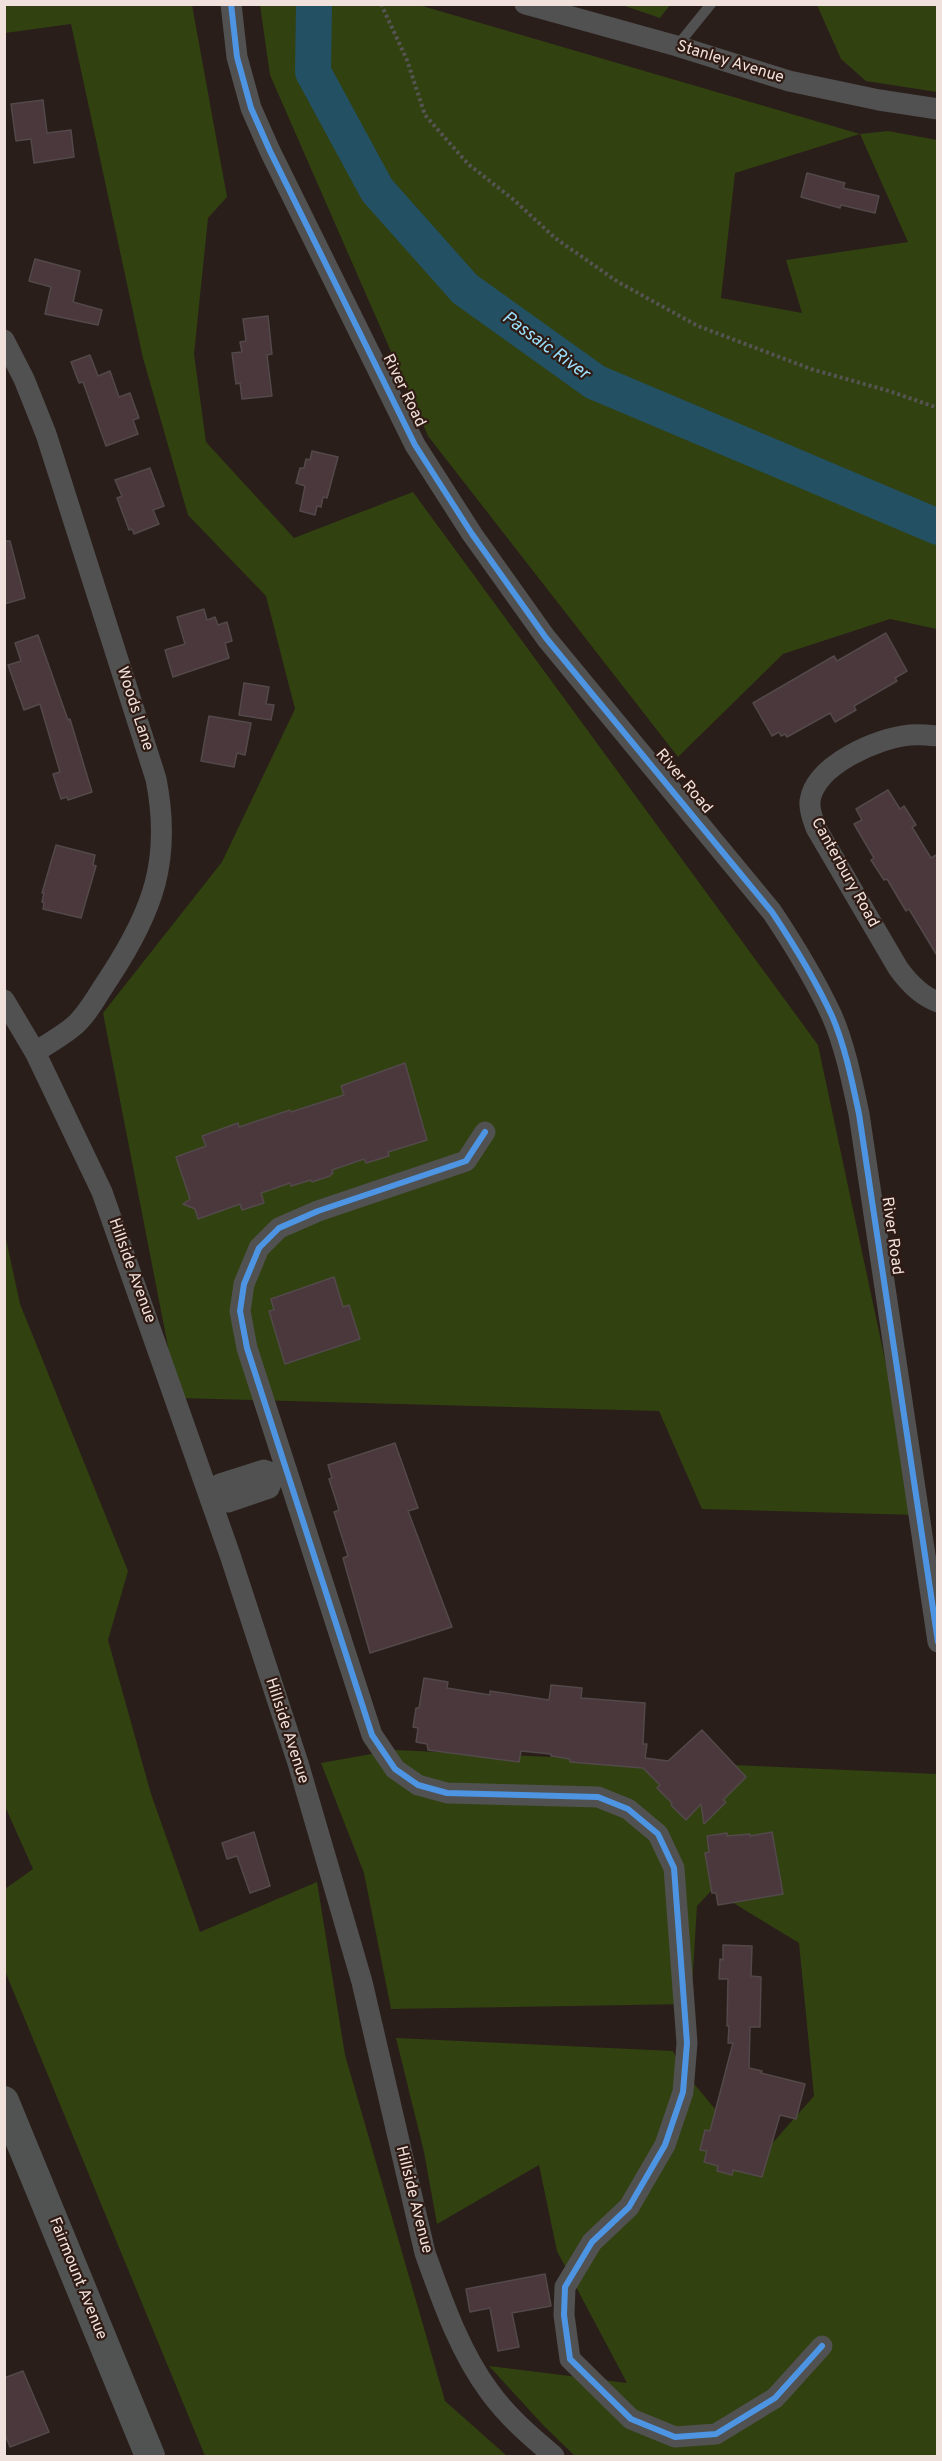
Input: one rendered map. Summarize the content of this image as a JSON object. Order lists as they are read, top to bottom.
{
  "streets": {
    "main road": ["Fairmount Avenue"],
    "street": [
      "Stanley Avenue",
      "River Road",
      "Woods Lane",
      "Canterbury Road",
      "Hillside Avenue"
    ]
  },
  "crossings": [
    ["Woods Lane", "Hillside Avenue"]
  ],
  "water": ["Passaic River"]
}
